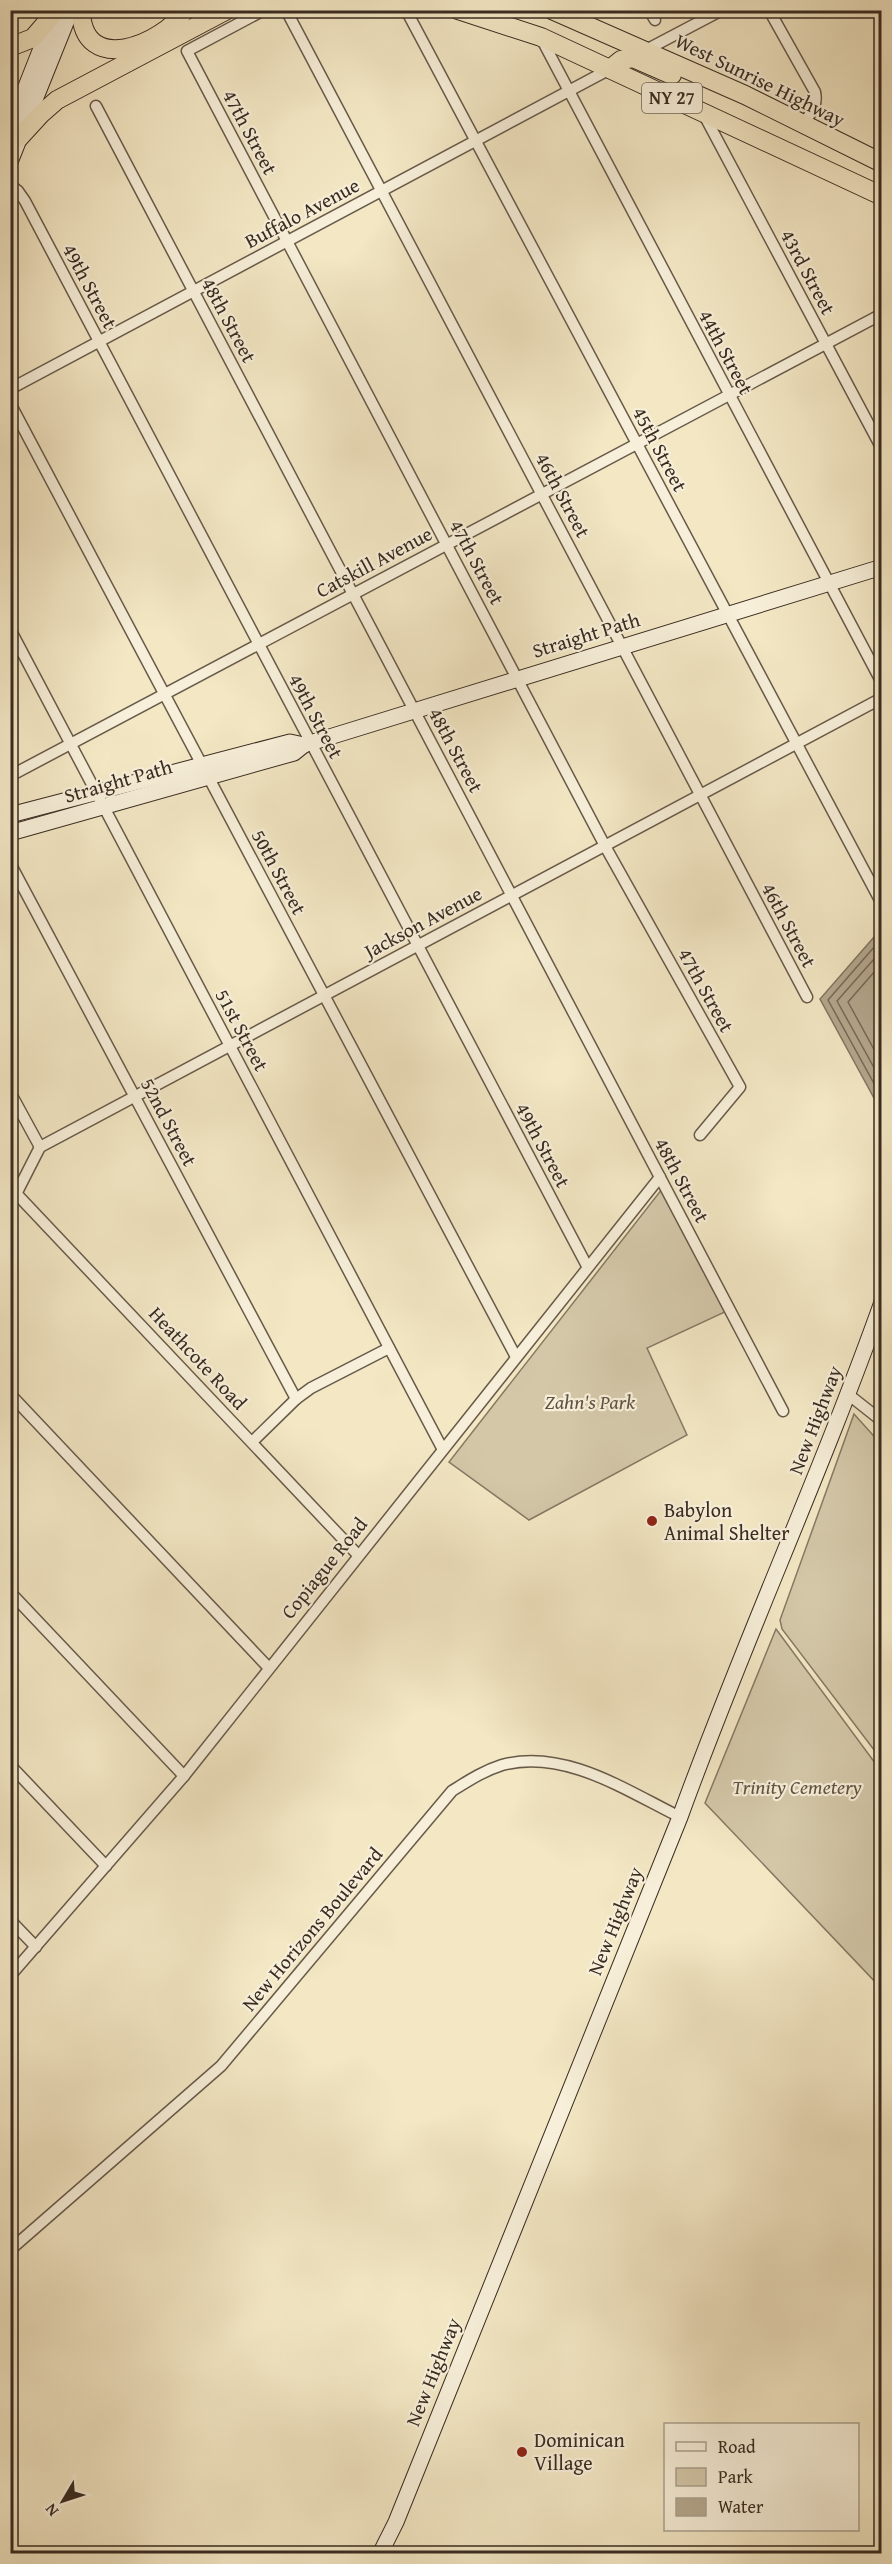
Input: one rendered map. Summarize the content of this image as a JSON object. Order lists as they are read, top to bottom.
{
  "streets": {
    "highway": ["West Sunrise Highway", "NY 27"],
    "main road": ["Straight Path", "New Highway"],
    "street": [
      "47th Street",
      "Buffalo Avenue",
      "43rd Street",
      "49th Street",
      "48th Street",
      "44th Street",
      "45th Street",
      "46th Street",
      "Catskill Avenue",
      "50th Street",
      "Jackson Avenue",
      "51st Street",
      "52nd Street",
      "Heathcote Road",
      "Copiague Road",
      "New Horizons Boulevard"
    ]
  },
  "crossings": [
    ["NY 27", "Buffalo Avenue"],
    ["NY 27", "43rd Street"],
    ["NY 27", "44th Street"],
    ["47th Street", "Buffalo Avenue"],
    ["47th Street", "Catskill Avenue"],
    ["47th Street", "Straight Path"],
    ["47th Street", "Jackson Avenue"],
    ["Buffalo Avenue", "49th Street"],
    ["Buffalo Avenue", "48th Street"],
    ["Buffalo Avenue", "44th Street"],
    ["Buffalo Avenue", "45th Street"],
    ["Buffalo Avenue", "46th Street"],
    ["43rd Street", "Catskill Avenue"],
    ["49th Street", "Catskill Avenue"],
    ["49th Street", "Straight Path"],
    ["49th Street", "Jackson Avenue"],
    ["49th Street", "Copiague Road"],
    ["48th Street", "Catskill Avenue"],
    ["48th Street", "Straight Path"],
    ["48th Street", "Jackson Avenue"],
    ["48th Street", "Copiague Road"],
    ["44th Street", "Catskill Avenue"],
    ["44th Street", "Straight Path"],
    ["45th Street", "Catskill Avenue"],
    ["45th Street", "Straight Path"],
    ["45th Street", "Jackson Avenue"],
    ["46th Street", "Catskill Avenue"],
    ["46th Street", "Straight Path"],
    ["46th Street", "Jackson Avenue"],
    ["Catskill Avenue", "50th Street"],
    ["Catskill Avenue", "51st Street"],
    ["Straight Path", "50th Street"],
    ["Straight Path", "51st Street"],
    ["50th Street", "Jackson Avenue"],
    ["50th Street", "Copiague Road"],
    ["Jackson Avenue", "51st Street"],
    ["Jackson Avenue", "52nd Street"],
    ["51st Street", "Copiague Road"],
    ["Heathcote Road", "Copiague Road"],
    ["New Highway", "New Horizons Boulevard"]
  ],
  "parks": ["Zahn's Park", "Trinity Cemetery"],
  "places": ["Babylon Animal Shelter", "Dominican Village"],
  "legend": ["Road", "Park", "Water"],
  "north": "bottom left"
}
